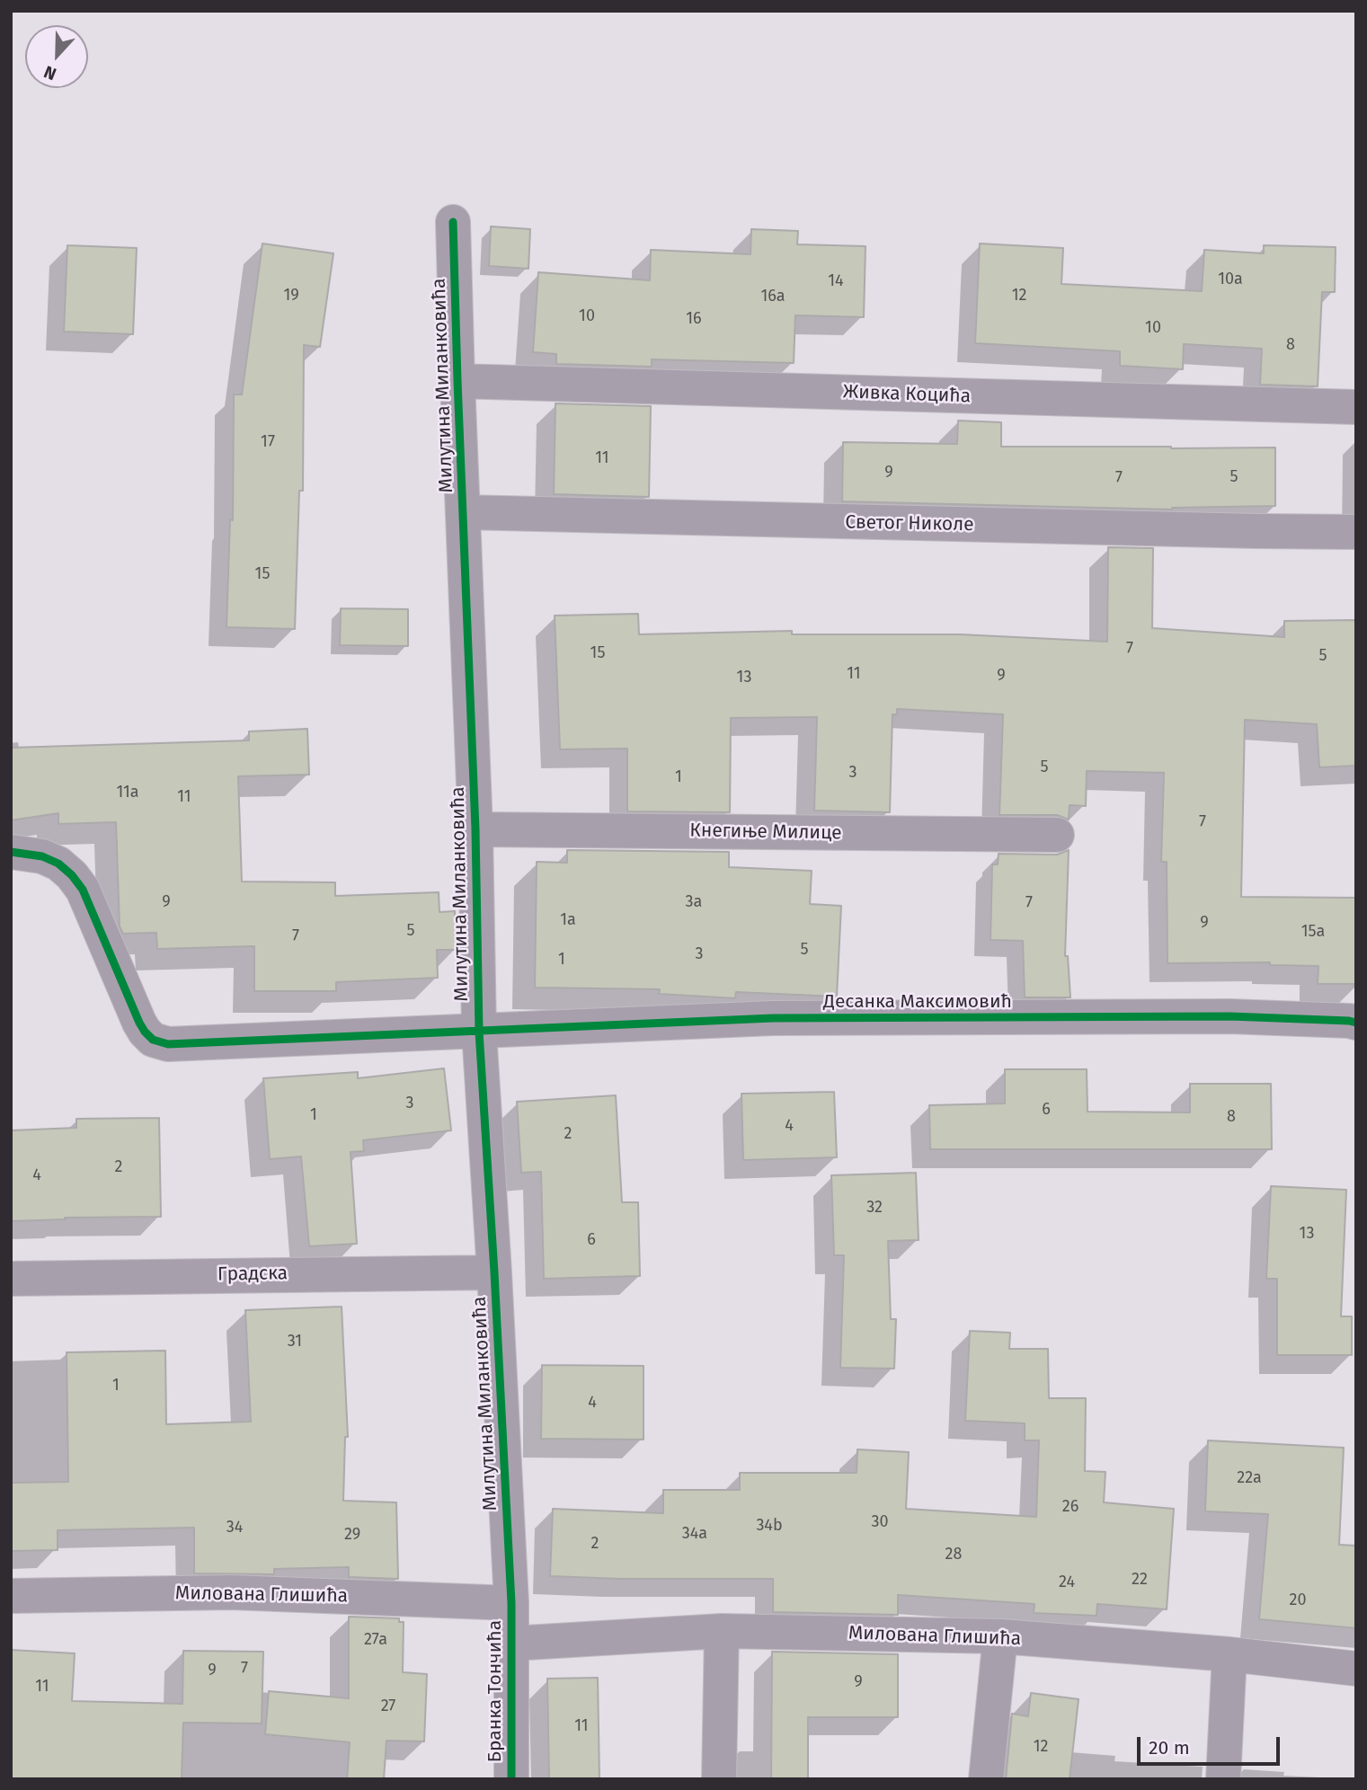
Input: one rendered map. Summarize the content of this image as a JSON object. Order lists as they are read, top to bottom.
{
  "streets": {
    "street": [
      "Милутина Миланковића",
      "Живка Коцића",
      "Светог Николе",
      "Кнегиње Милице",
      "Десанка Максимовић",
      "Градска",
      "Милована Глишића",
      "Бранка Тончића"
    ]
  },
  "crossings": [
    ["Милутина Миланковића", "Живка Коцића"],
    ["Милутина Миланковића", "Светог Николе"],
    ["Милутина Миланковића", "Кнегиње Милице"],
    ["Милутина Миланковића", "Десанка Максимовић"],
    ["Милутина Миланковића", "Градска"],
    ["Милутина Миланковића", "Милована Глишића"],
    ["Милутина Миланковића", "Бранка Тончића"],
    ["Милована Глишића", "Бранка Тончића"]
  ],
  "house_numbers": [
    "10a",
    "14",
    "19",
    "12",
    "16a",
    "10",
    "16",
    "10",
    "8",
    "17",
    "11",
    "9",
    "5",
    "7",
    "15",
    "7",
    "15",
    "5",
    "11",
    "9",
    "13",
    "5",
    "3",
    "1",
    "11a",
    "11",
    "7",
    "9",
    "3a",
    "7",
    "1a",
    "9",
    "5",
    "15a",
    "7",
    "5",
    "3",
    "1",
    "3",
    "6",
    "1",
    "8",
    "4",
    "2",
    "2",
    "4",
    "32",
    "13",
    "6",
    "31",
    "1",
    "4",
    "22a",
    "26",
    "30",
    "34b",
    "34",
    "34a",
    "29",
    "2",
    "28",
    "22",
    "24",
    "20",
    "27a",
    "7",
    "9",
    "9",
    "11",
    "27",
    "11",
    "12"
  ],
  "scale_bar": "20 m",
  "north": "bottom"
}
